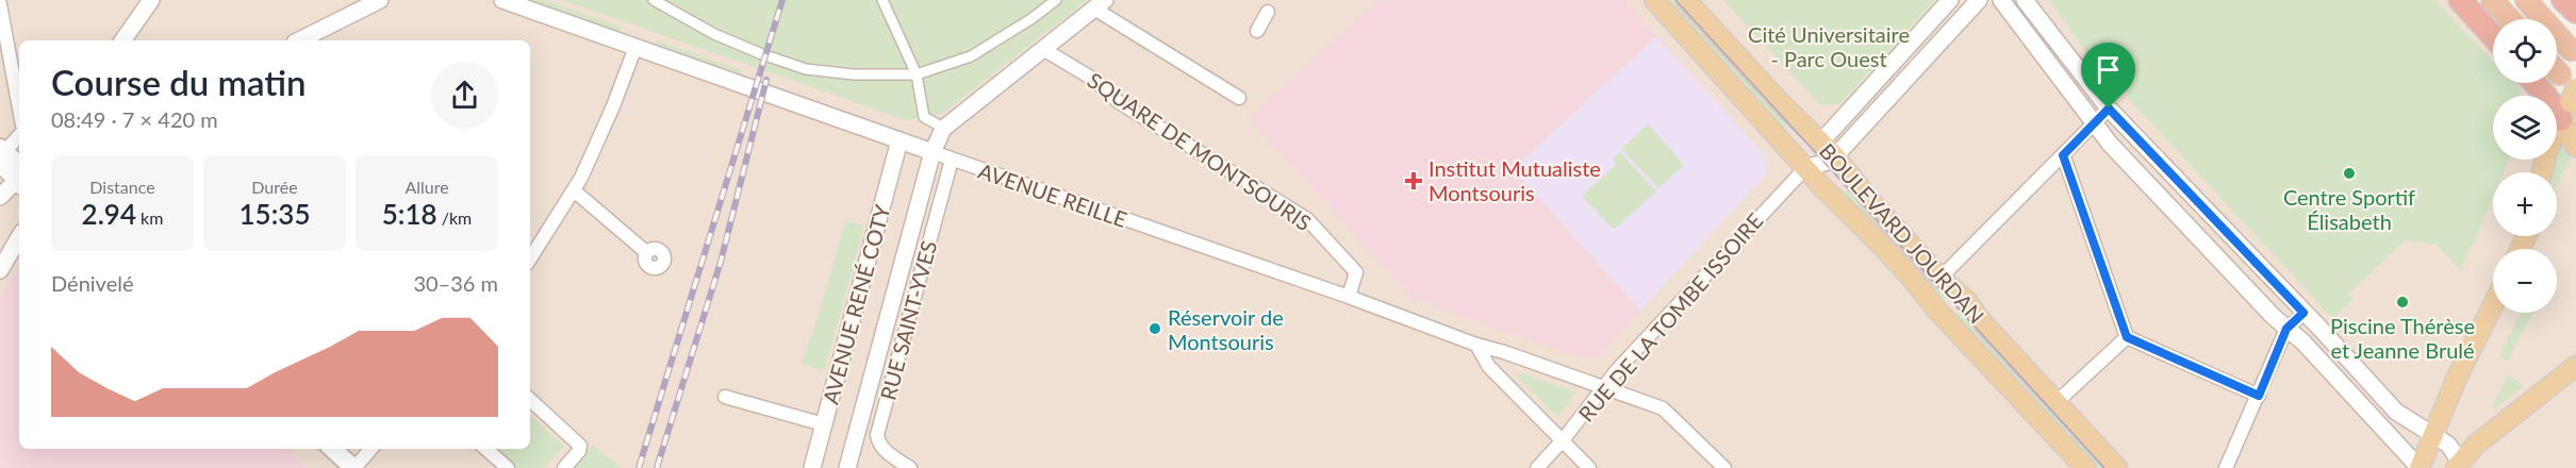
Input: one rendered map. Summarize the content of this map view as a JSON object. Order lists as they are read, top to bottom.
{
  "streets": {
    "main road": ["BOULEVARD JOURDAN"],
    "street": [
      "SQUARE DE MONTSOURIS",
      "AVENUE REILLE",
      "AVENUE RENÉ COTY",
      "RUE DE LA TOMBE ISSOIRE",
      "RUE SAINT-YVES"
    ]
  },
  "crossings": [
    ["SQUARE DE MONTSOURIS", "AVENUE REILLE"],
    ["SQUARE DE MONTSOURIS", "AVENUE RENÉ COTY"],
    ["AVENUE REILLE", "AVENUE RENÉ COTY"],
    ["AVENUE REILLE", "RUE DE LA TOMBE ISSOIRE"],
    ["AVENUE REILLE", "RUE SAINT-YVES"],
    ["BOULEVARD JOURDAN", "RUE DE LA TOMBE ISSOIRE"]
  ],
  "parks": ["Cité Universitaire - Parc Ouest"],
  "places": {
    "other": ["Centre Sportif Élisabeth", "Piscine Thérèse et Jeanne Brulé", "Réservoir de Montsouris"],
    "health": ["Institut Mutualiste Montsouris"]
  },
  "page": {
    "map_buttons": ["+", "−"],
    "heading": ["Course du matin", "08:49 · 7 × 420 m"],
    "stats": [
      ["Distance", "2.94 km"],
      ["Durée", "15:35"],
      ["Allure", "5:18 /km"]
    ],
    "chart": ["Dénivelé", "30–36 m"]
  }
}
